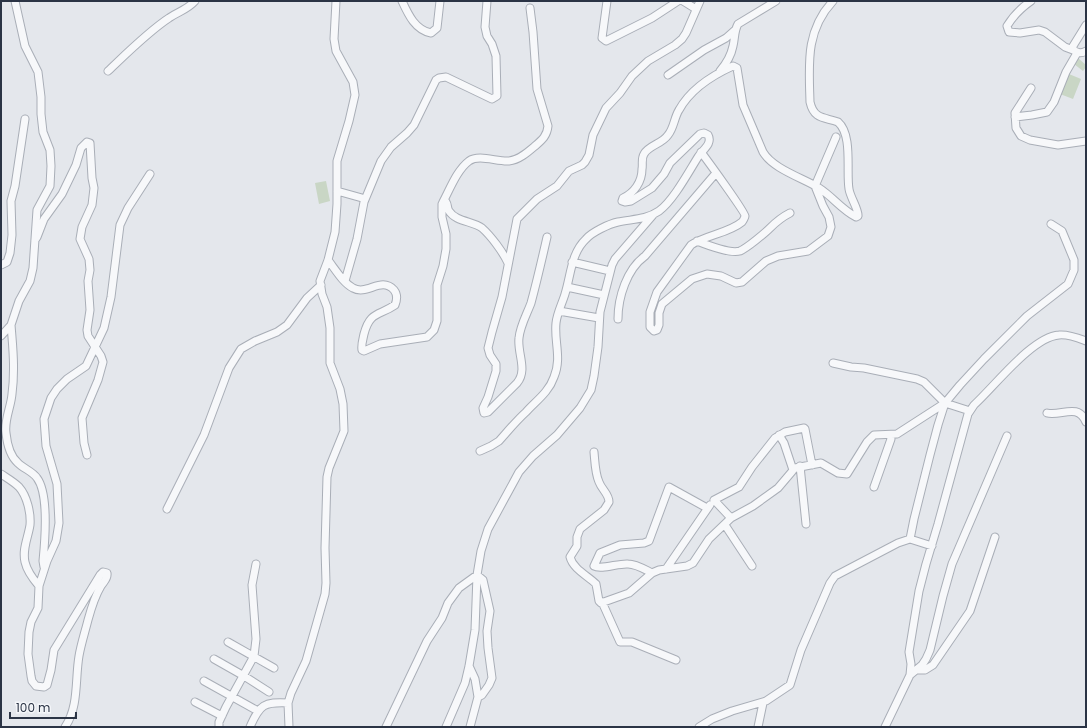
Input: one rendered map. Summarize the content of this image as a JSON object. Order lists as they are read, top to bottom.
{
  "scale_bar": "100 m"
}
